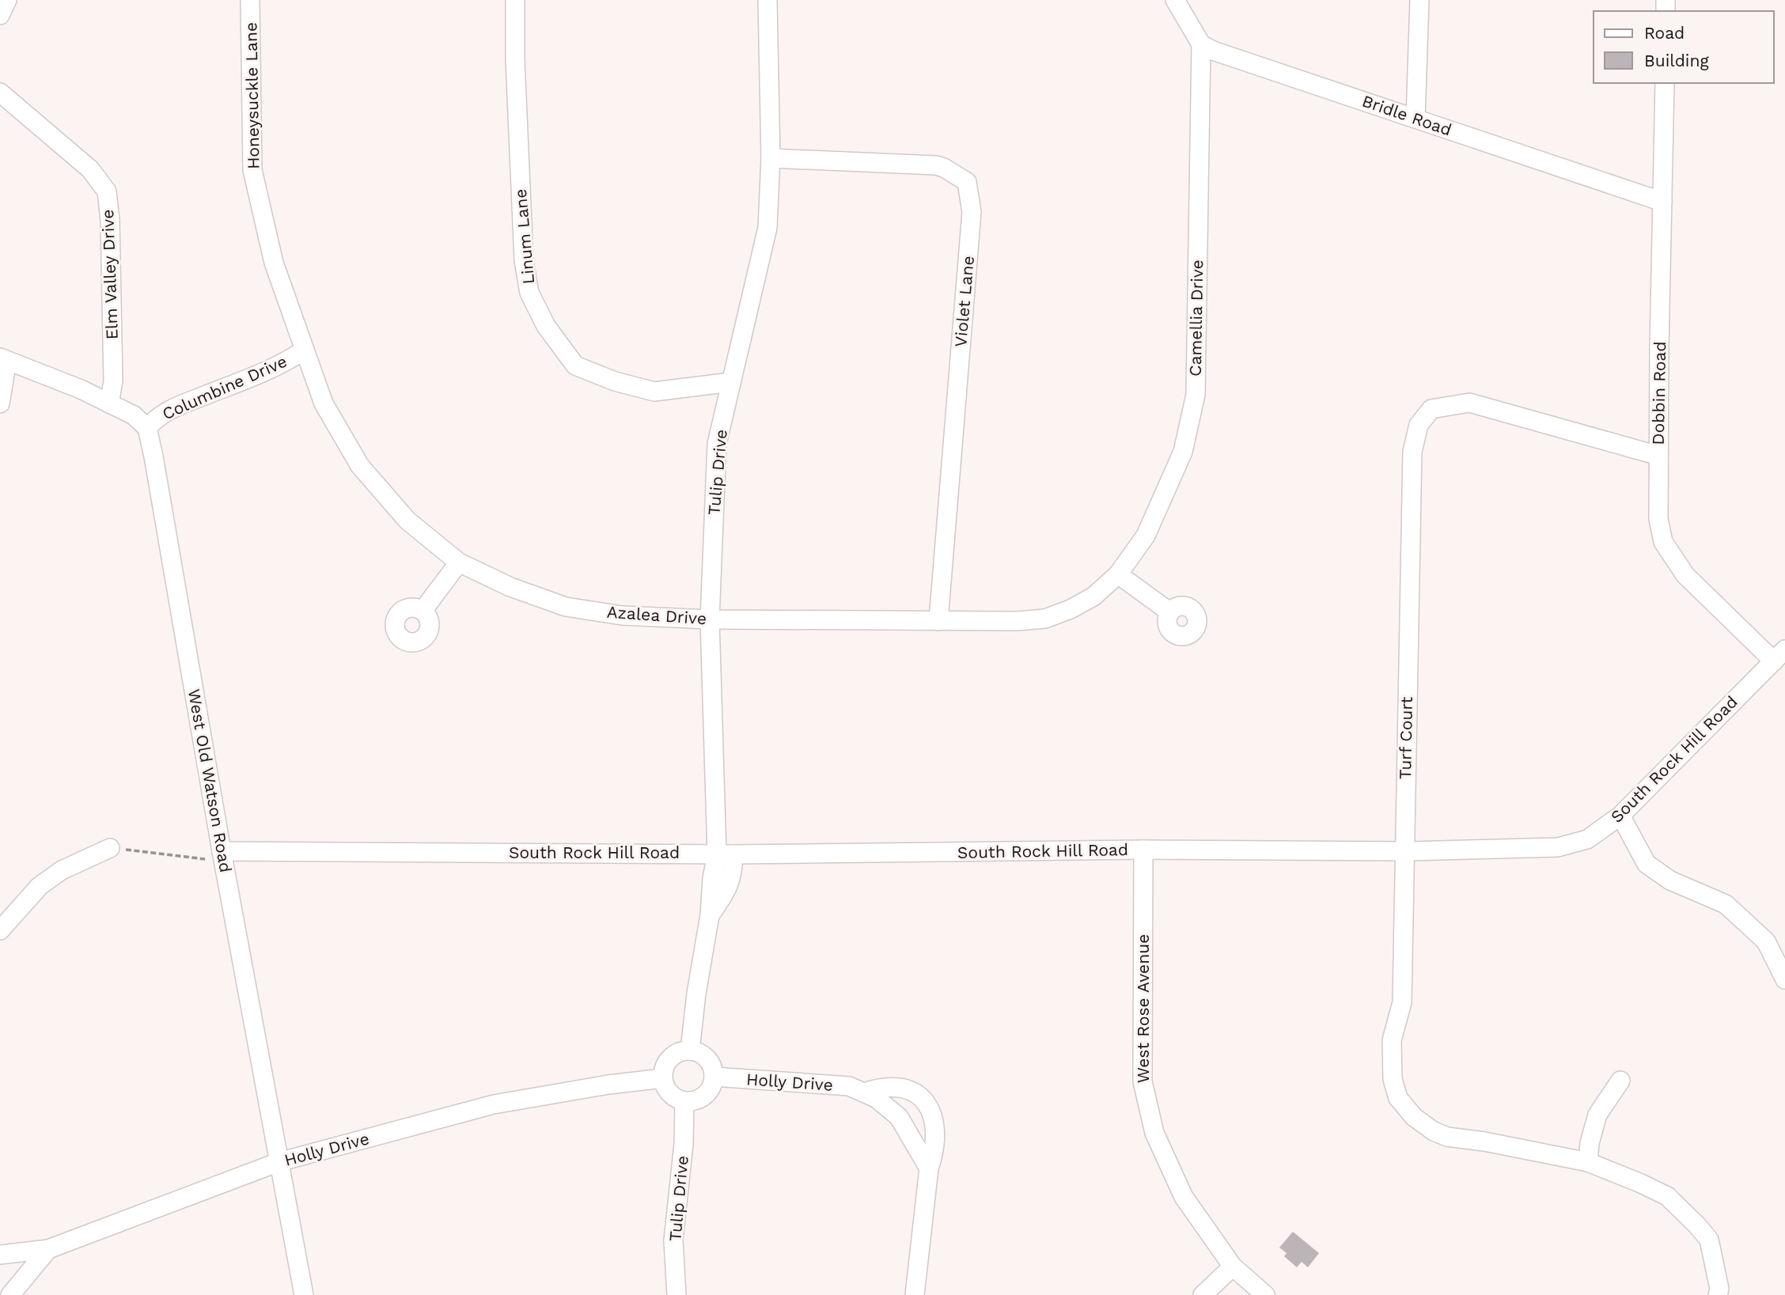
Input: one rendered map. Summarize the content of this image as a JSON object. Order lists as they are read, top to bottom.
{
  "streets": {
    "street": [
      "Honeysuckle Lane",
      "Bridle Road",
      "Linum Lane",
      "Elm Valley Drive",
      "Violet Lane",
      "Camellia Drive",
      "Columbine Drive",
      "Dobbin Road",
      "Tulip Drive",
      "Azalea Drive",
      "Turf Court",
      "South Rock Hill Road",
      "West Old Watson Road",
      "West Rose Avenue",
      "Holly Drive"
    ]
  },
  "crossings": [
    ["Honeysuckle Lane", "Columbine Drive"],
    ["Honeysuckle Lane", "Azalea Drive"],
    ["Bridle Road", "Camellia Drive"],
    ["Bridle Road", "Dobbin Road"],
    ["Linum Lane", "Tulip Drive"],
    ["Violet Lane", "Tulip Drive"],
    ["Violet Lane", "Azalea Drive"],
    ["Camellia Drive", "Azalea Drive"],
    ["Columbine Drive", "Azalea Drive"],
    ["Columbine Drive", "West Old Watson Road"],
    ["Dobbin Road", "Turf Court"],
    ["Dobbin Road", "South Rock Hill Road"],
    ["Tulip Drive", "Azalea Drive"],
    ["Tulip Drive", "South Rock Hill Road"],
    ["Tulip Drive", "Holly Drive"],
    ["Turf Court", "South Rock Hill Road"],
    ["South Rock Hill Road", "West Old Watson Road"],
    ["South Rock Hill Road", "West Rose Avenue"],
    ["West Old Watson Road", "Holly Drive"]
  ],
  "legend": ["Road", "Building"]
}
